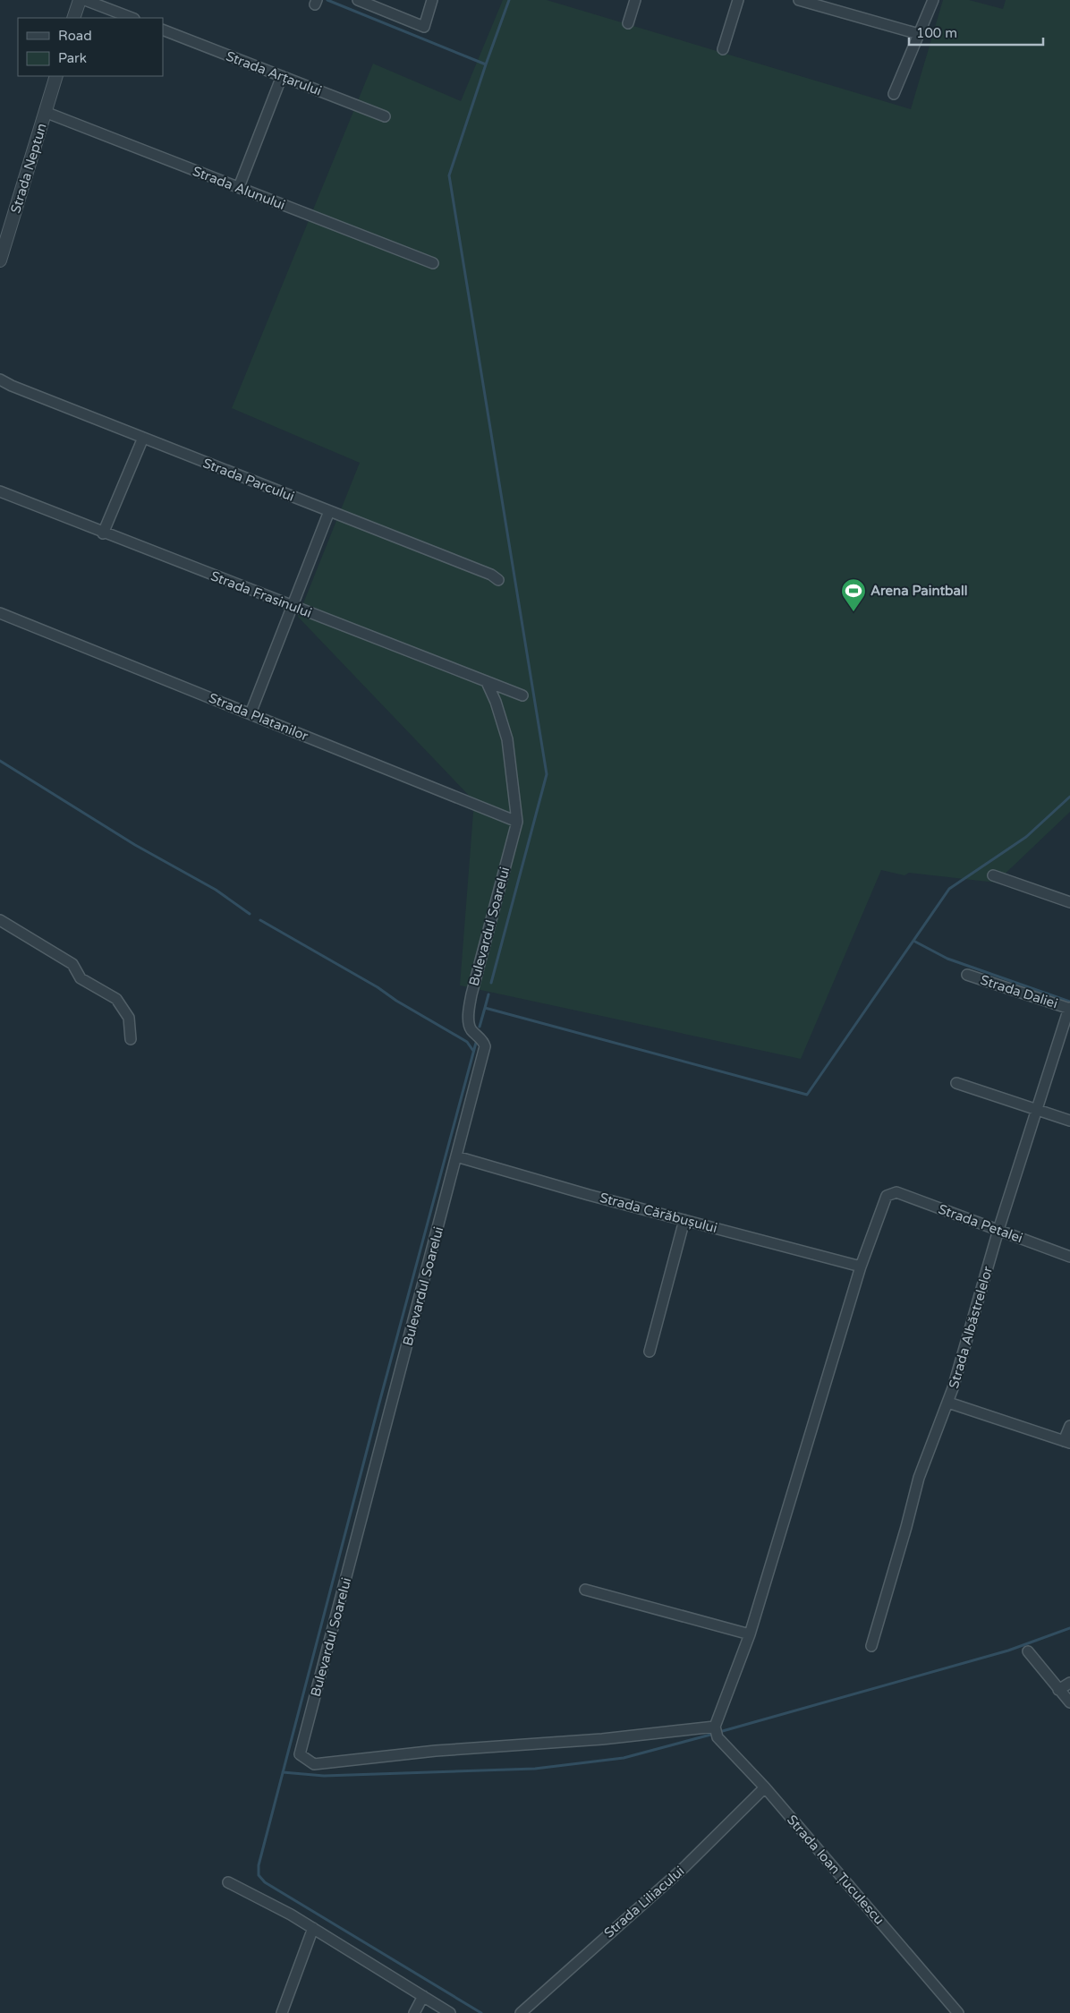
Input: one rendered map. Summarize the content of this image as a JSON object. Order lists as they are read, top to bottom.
{
  "streets": {
    "street": [
      "Strada Arțarului",
      "Strada Neptun",
      "Strada Alunului",
      "Strada Parcului",
      "Strada Frasinului",
      "Strada Platanilor",
      "Bulevardul Soarelui",
      "Strada Daliei",
      "Strada Cărăbușului",
      "Strada Petalei",
      "Strada Albăstrelelor",
      "Strada Ioan Țuculescu",
      "Strada Liliacului"
    ]
  },
  "crossings": [
    ["Strada Neptun", "Strada Alunului"],
    ["Strada Platanilor", "Bulevardul Soarelui"],
    ["Bulevardul Soarelui", "Strada Cărăbușului"],
    ["Bulevardul Soarelui", "Strada Ioan Țuculescu"],
    ["Strada Daliei", "Strada Albăstrelelor"],
    ["Strada Cărăbușului", "Strada Petalei"],
    ["Strada Petalei", "Strada Albăstrelelor"],
    ["Strada Ioan Țuculescu", "Strada Liliacului"]
  ],
  "places": {
    "sports": ["Arena Paintball"]
  },
  "legend": ["Road", "Park"],
  "scale_bar": "100 m"
}
